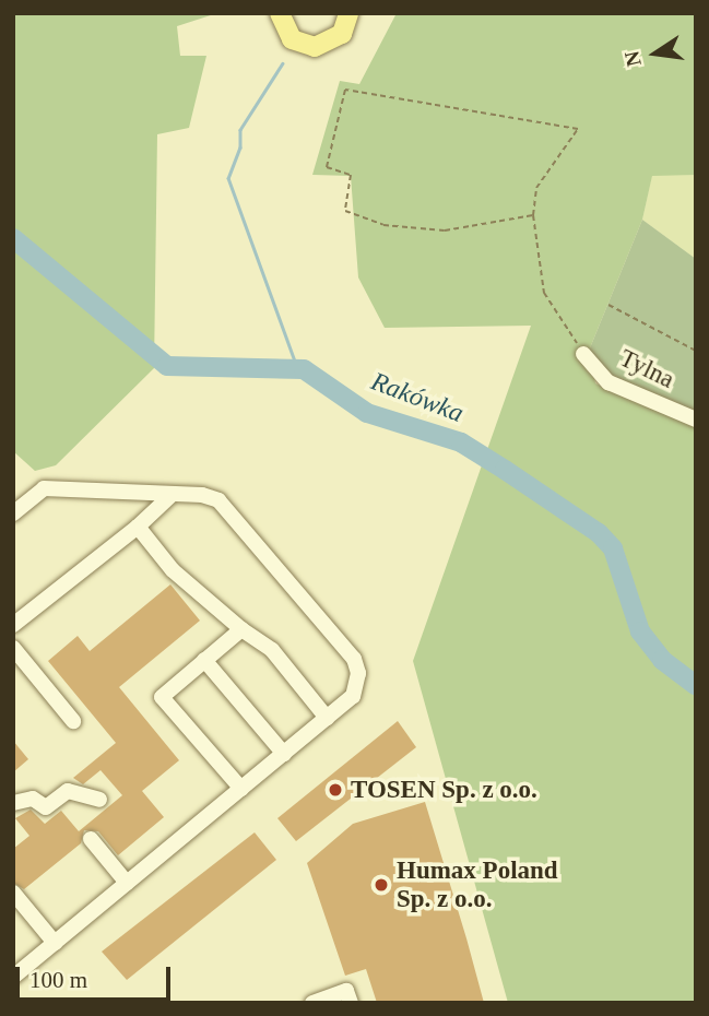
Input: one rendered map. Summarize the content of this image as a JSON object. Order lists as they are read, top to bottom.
{
  "streets": {
    "street": ["Tylna"]
  },
  "water": ["Rakówka"],
  "places": ["TOSEN Sp. z o.o.", "Humax Poland Sp. z o.o."],
  "scale_bar": "100 m",
  "north": "left"
}
